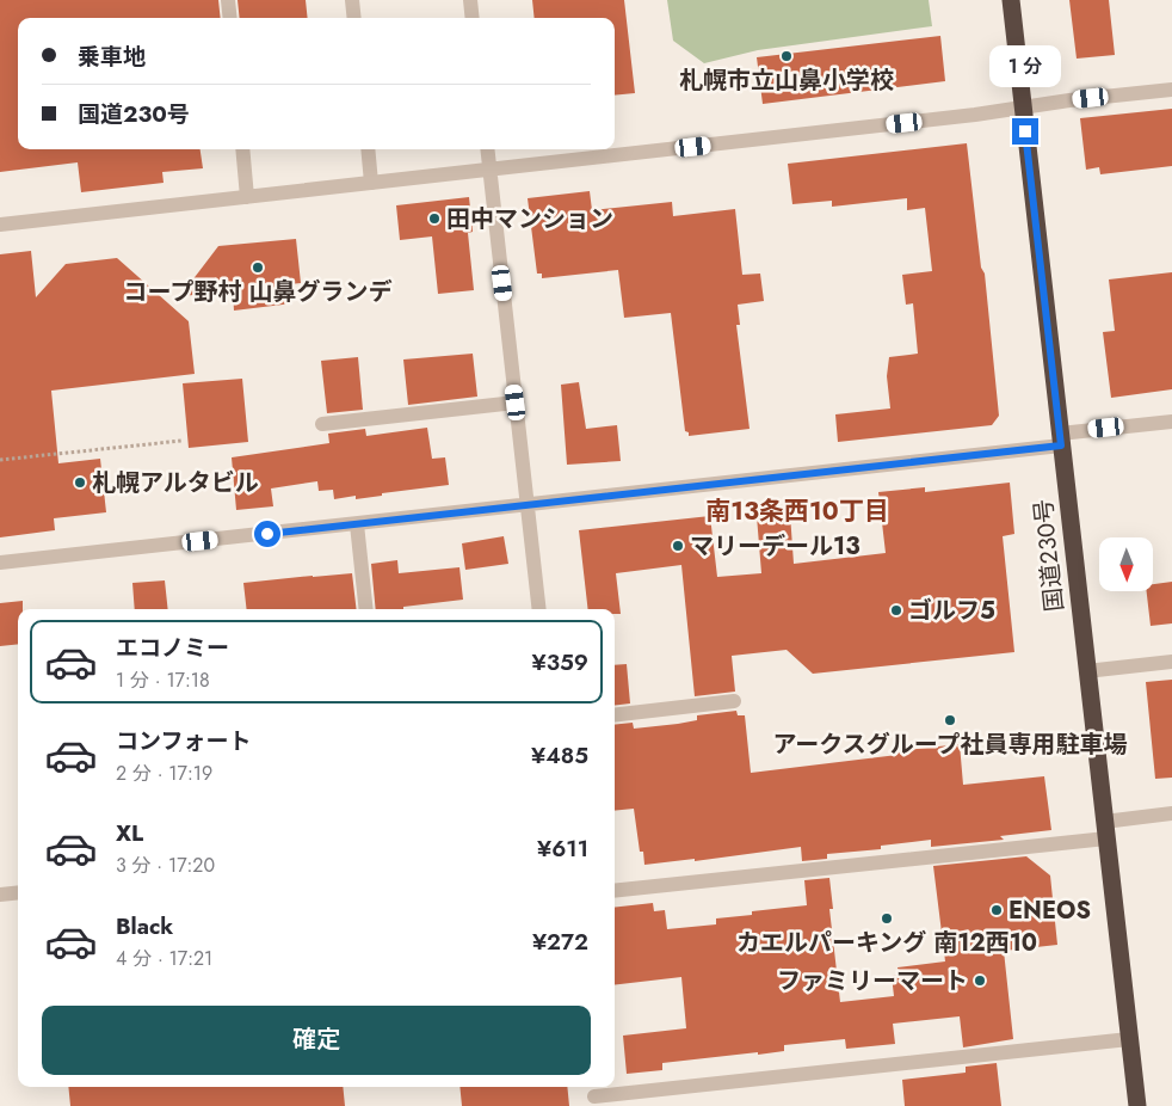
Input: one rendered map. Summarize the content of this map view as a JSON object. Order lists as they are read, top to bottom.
{
  "streets": {
    "highway": ["国道230号"]
  },
  "districts": ["南13条西10丁目"],
  "places": [
    "札幌市立山鼻小学校",
    "田中マンション",
    "コープ野村 山鼻グランデ",
    "札幌アルタビル",
    "マリーデール13",
    "ゴルフ5",
    "アークスグループ社員専用駐車場",
    "ENEOS",
    "カエルパーキング 南12西10",
    "ファミリーマート"
  ],
  "north": "bottom",
  "page": {
    "banner": ["乗車地", "国道230号"],
    "bubble": "1 分",
    "list": [
      {
        "name": "エコノミー",
        "note": "1 分 · 17:18",
        "value": "¥359"
      },
      {
        "name": "コンフォート",
        "note": "2 分 · 17:19",
        "value": "¥485"
      },
      {
        "name": "XL",
        "note": "3 分 · 17:20",
        "value": "¥611"
      },
      {
        "name": "Black",
        "note": "4 分 · 17:21",
        "value": "¥272"
      }
    ],
    "buttons": "確定"
  }
}
